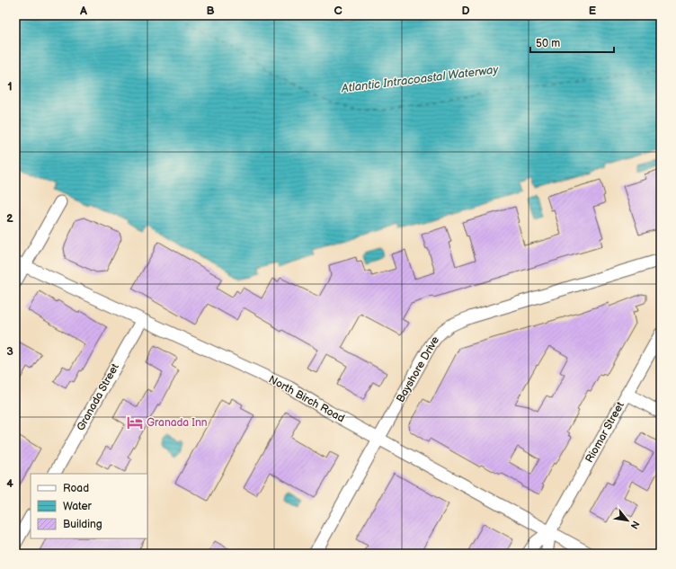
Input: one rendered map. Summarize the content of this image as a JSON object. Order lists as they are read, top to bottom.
{
  "streets": {
    "street": [
      "Bayshore Drive",
      "Granada Street",
      "North Birch Road",
      "Riomar Street"
    ]
  },
  "crossings": [
    ["Bayshore Drive", "North Birch Road"],
    ["Granada Street", "North Birch Road"],
    ["North Birch Road", "Riomar Street"]
  ],
  "water": ["Atlantic Intracoastal Waterway"],
  "places": {
    "hotel": ["Granada Inn"]
  },
  "legend": ["Road", "Water", "Building"],
  "scale_bar": "50 m",
  "north": "bottom right",
  "grid": {
    "columns": [
      "A",
      "B",
      "C",
      "D",
      "E"
    ],
    "rows": [
      "1",
      "2",
      "3",
      "4"
    ]
  }
}
